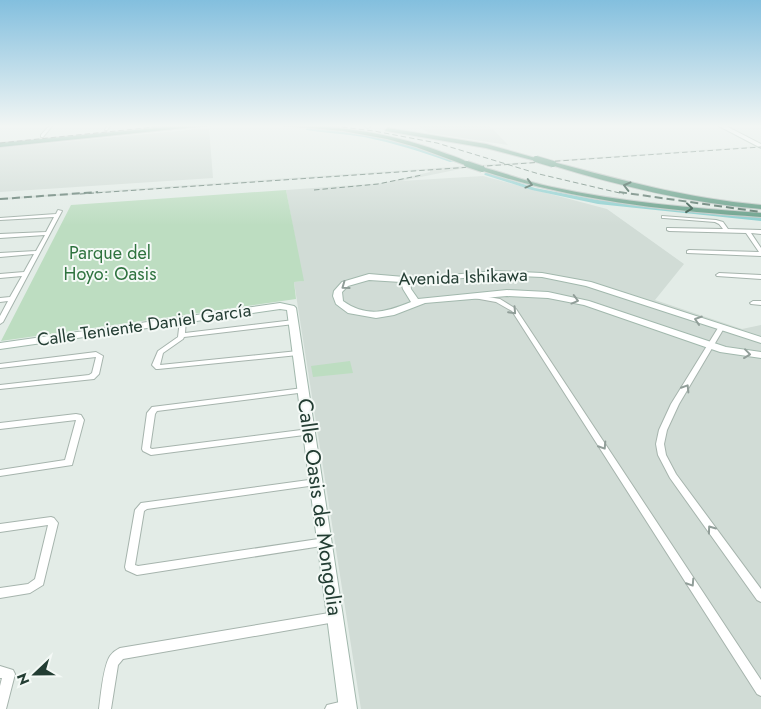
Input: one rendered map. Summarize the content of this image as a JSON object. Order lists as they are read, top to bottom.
{
  "streets": {
    "street": ["Avenida Ishikawa", "Calle Teniente Daniel García", "Calle Oasis de Mongolia"]
  },
  "crossings": [
    ["Calle Teniente Daniel García", "Calle Oasis de Mongolia"]
  ],
  "parks": ["Parque del Hoyo: Oasis"],
  "north": "left"
}
